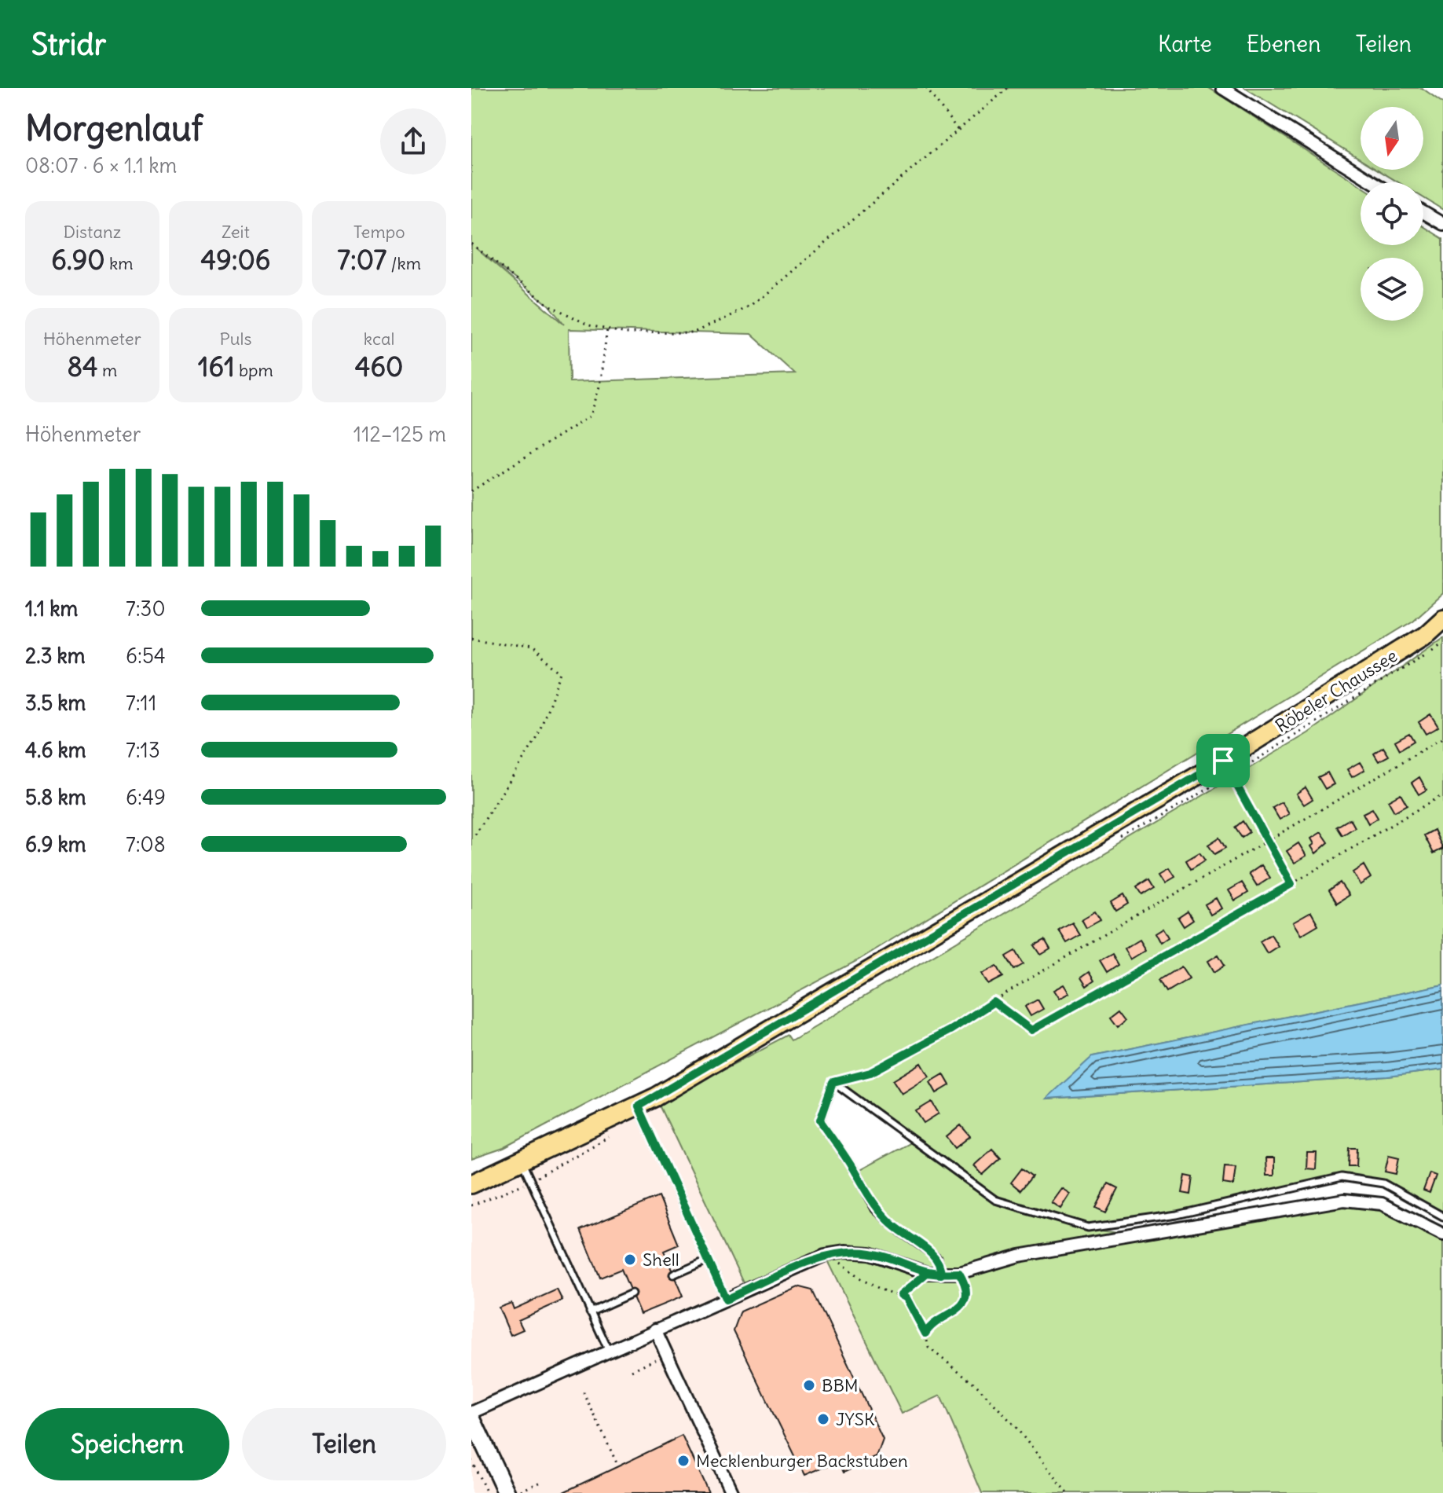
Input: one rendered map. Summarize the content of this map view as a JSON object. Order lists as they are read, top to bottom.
{
  "streets": {
    "main road": ["Röbeler Chaussee"]
  },
  "places": [
    "Shell",
    "BBM",
    "JYSK",
    "Mecklenburger Backstuben"
  ],
  "north": "bottom",
  "page": {
    "header": "Stridr",
    "nav": ["Karte", "Ebenen", "Teilen"],
    "heading": ["Morgenlauf", "08:07 · 6 × 1.1 km"],
    "stats": [
      ["Distanz", "6.90 km"],
      ["Zeit", "49:06"],
      ["Tempo", "7:07 /km"],
      ["Höhenmeter", "84 m"],
      ["Puls", "161 bpm"],
      ["kcal", "460"]
    ],
    "chart": ["Höhenmeter", "112–125 m"],
    "list": [
      {
        "name": "1.1 km",
        "note": "7:30"
      },
      {
        "name": "2.3 km",
        "note": "6:54"
      },
      {
        "name": "3.5 km",
        "note": "7:11"
      },
      {
        "name": "4.6 km",
        "note": "7:13"
      },
      {
        "name": "5.8 km",
        "note": "6:49"
      },
      {
        "name": "6.9 km",
        "note": "7:08"
      }
    ],
    "buttons": ["Speichern", "Teilen"]
  }
}
